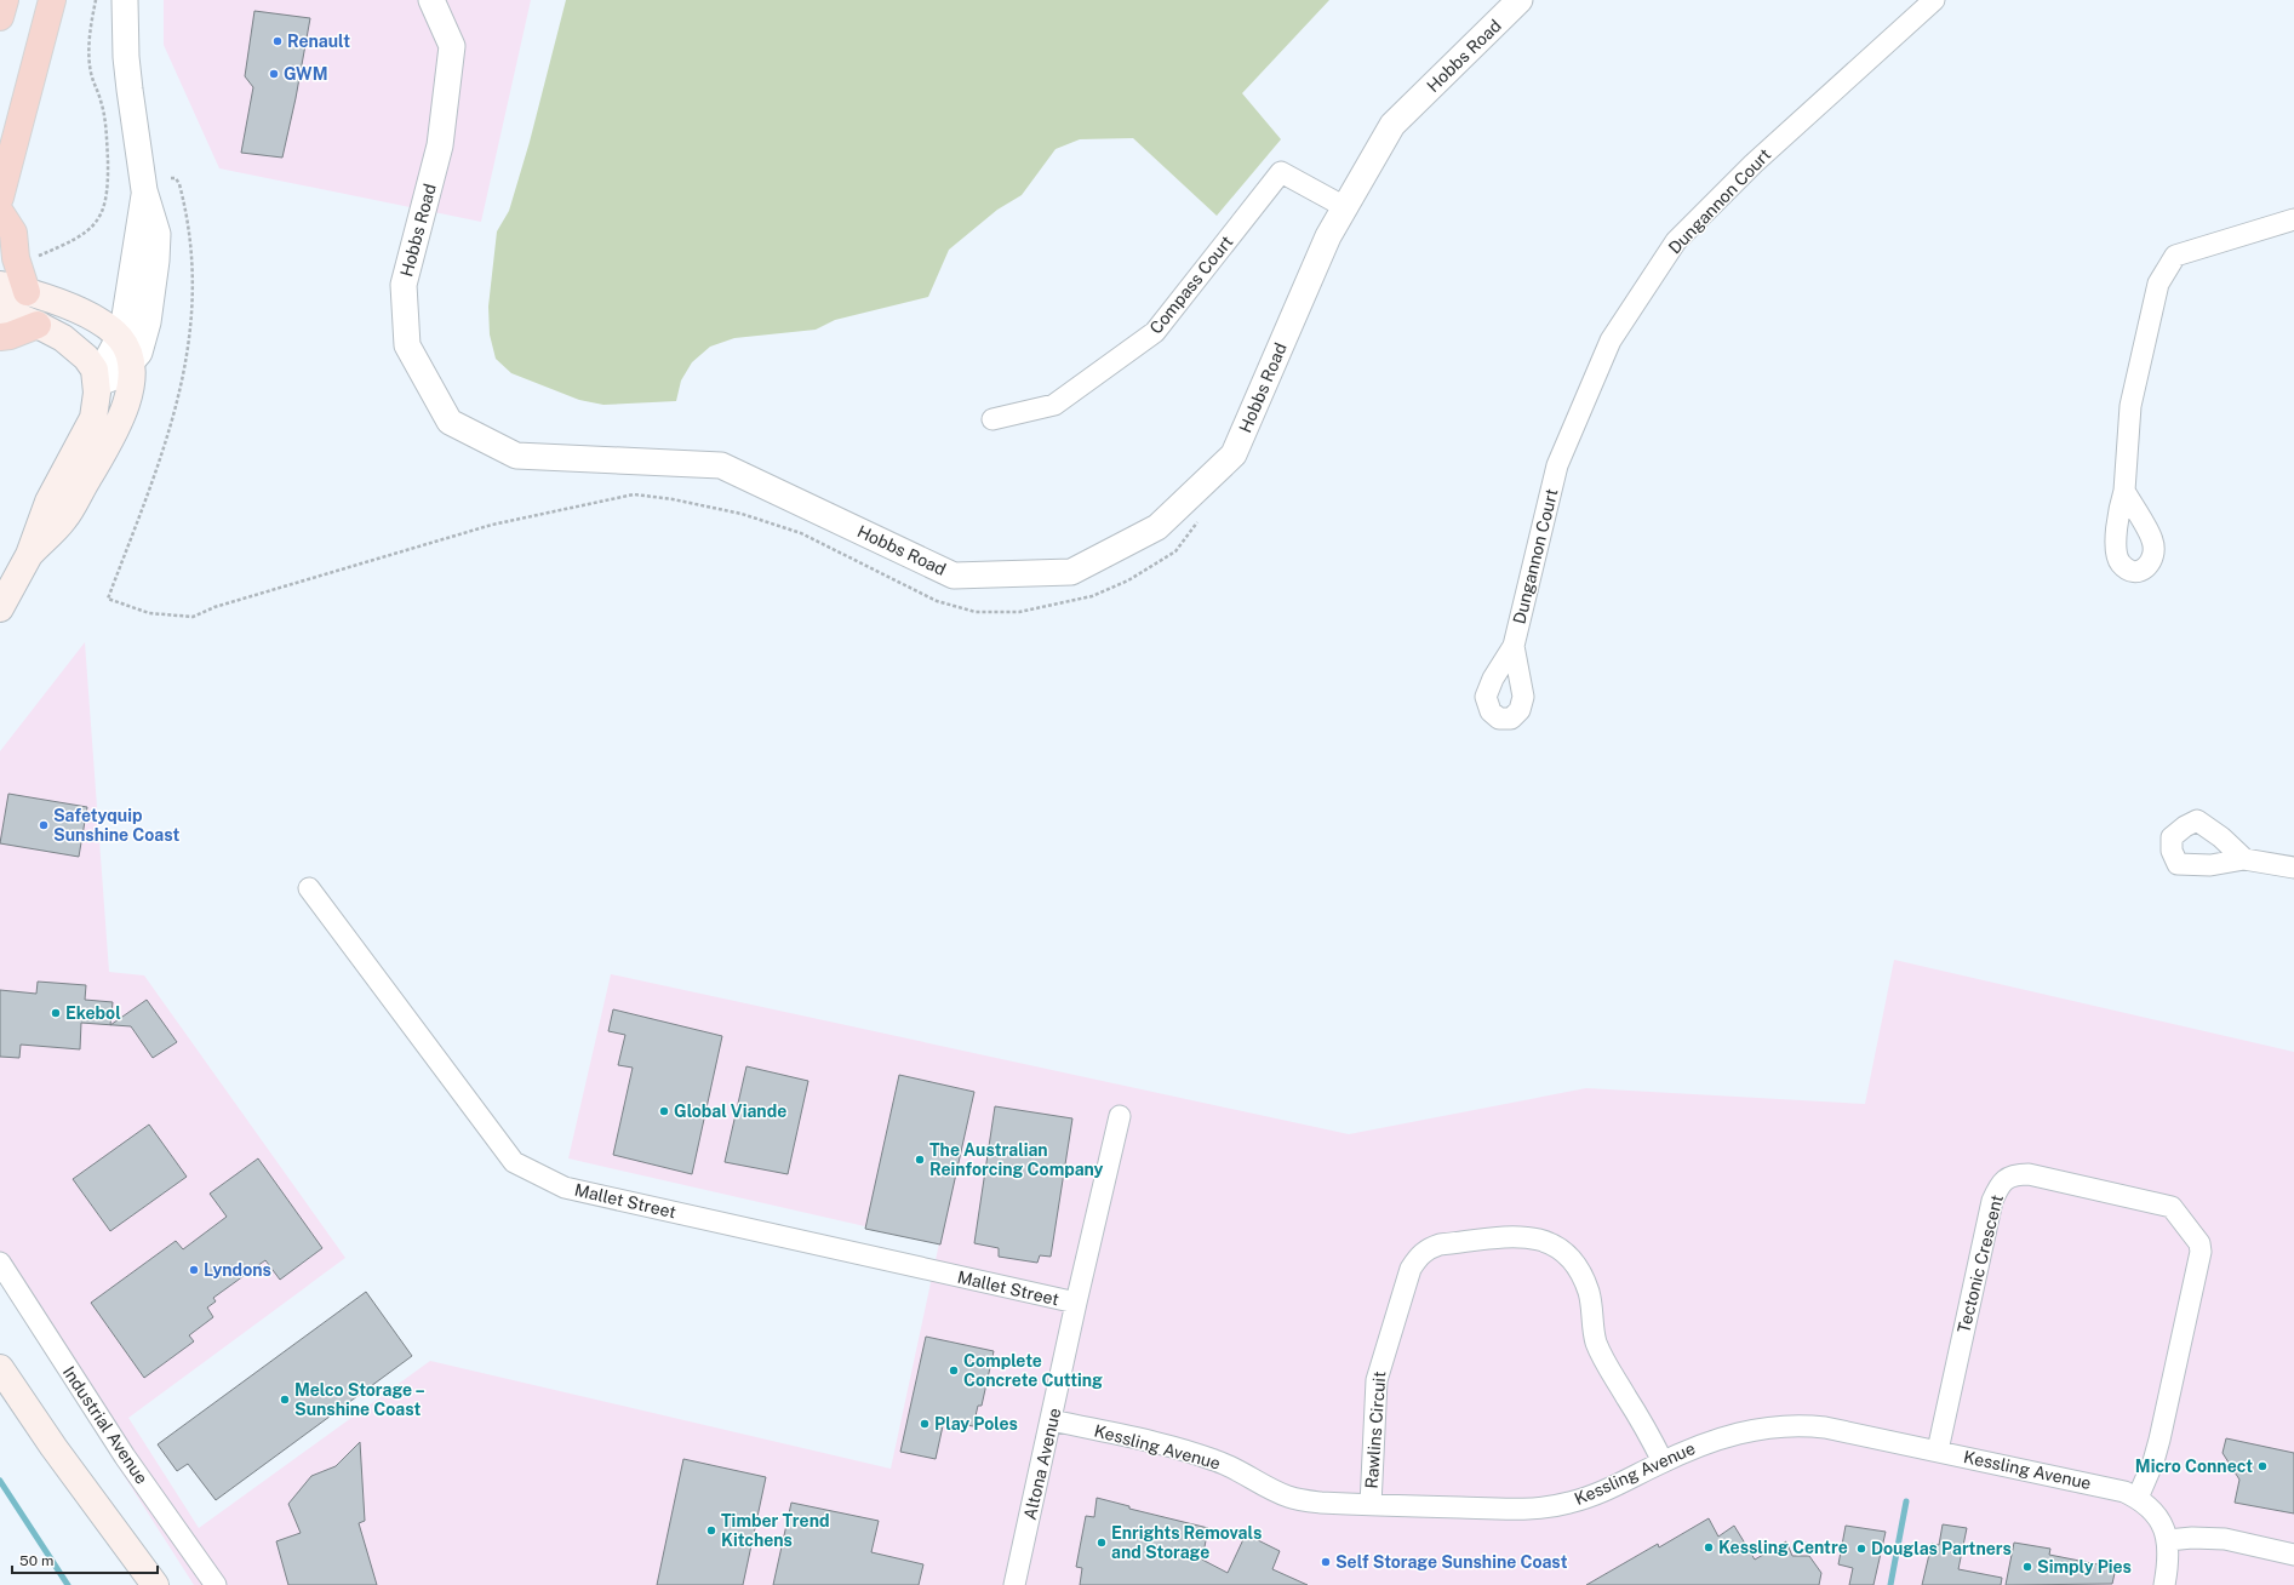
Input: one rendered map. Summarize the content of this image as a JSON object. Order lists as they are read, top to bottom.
{
  "streets": {
    "street": [
      "Hobbs Road",
      "Dungannon Court",
      "Compass Court",
      "Mallet Street",
      "Tectonic Crescent",
      "Industrial Avenue",
      "Rawlins Circuit",
      "Kessling Avenue",
      "Altona Avenue"
    ]
  },
  "crossings": [
    ["Hobbs Road", "Compass Court"],
    ["Mallet Street", "Altona Avenue"],
    ["Tectonic Crescent", "Kessling Avenue"],
    ["Rawlins Circuit", "Kessling Avenue"],
    ["Kessling Avenue", "Altona Avenue"]
  ],
  "places": [
    "Renault",
    "GWM",
    "Safetyquip Sunshine Coast",
    "Ekebol",
    "Global Viande",
    "The Australian Reinforcing Company",
    "Lyndons",
    "Complete Concrete Cutting",
    "Melco Storage – Sunshine Coast",
    "Play Poles",
    "Micro Connect",
    "Timber Trend Kitchens",
    "Enrights Removals and Storage",
    "Kessling Centre",
    "Douglas Partners",
    "Self Storage Sunshine Coast",
    "Simply Pies"
  ],
  "scale_bar": "50 m"
}
